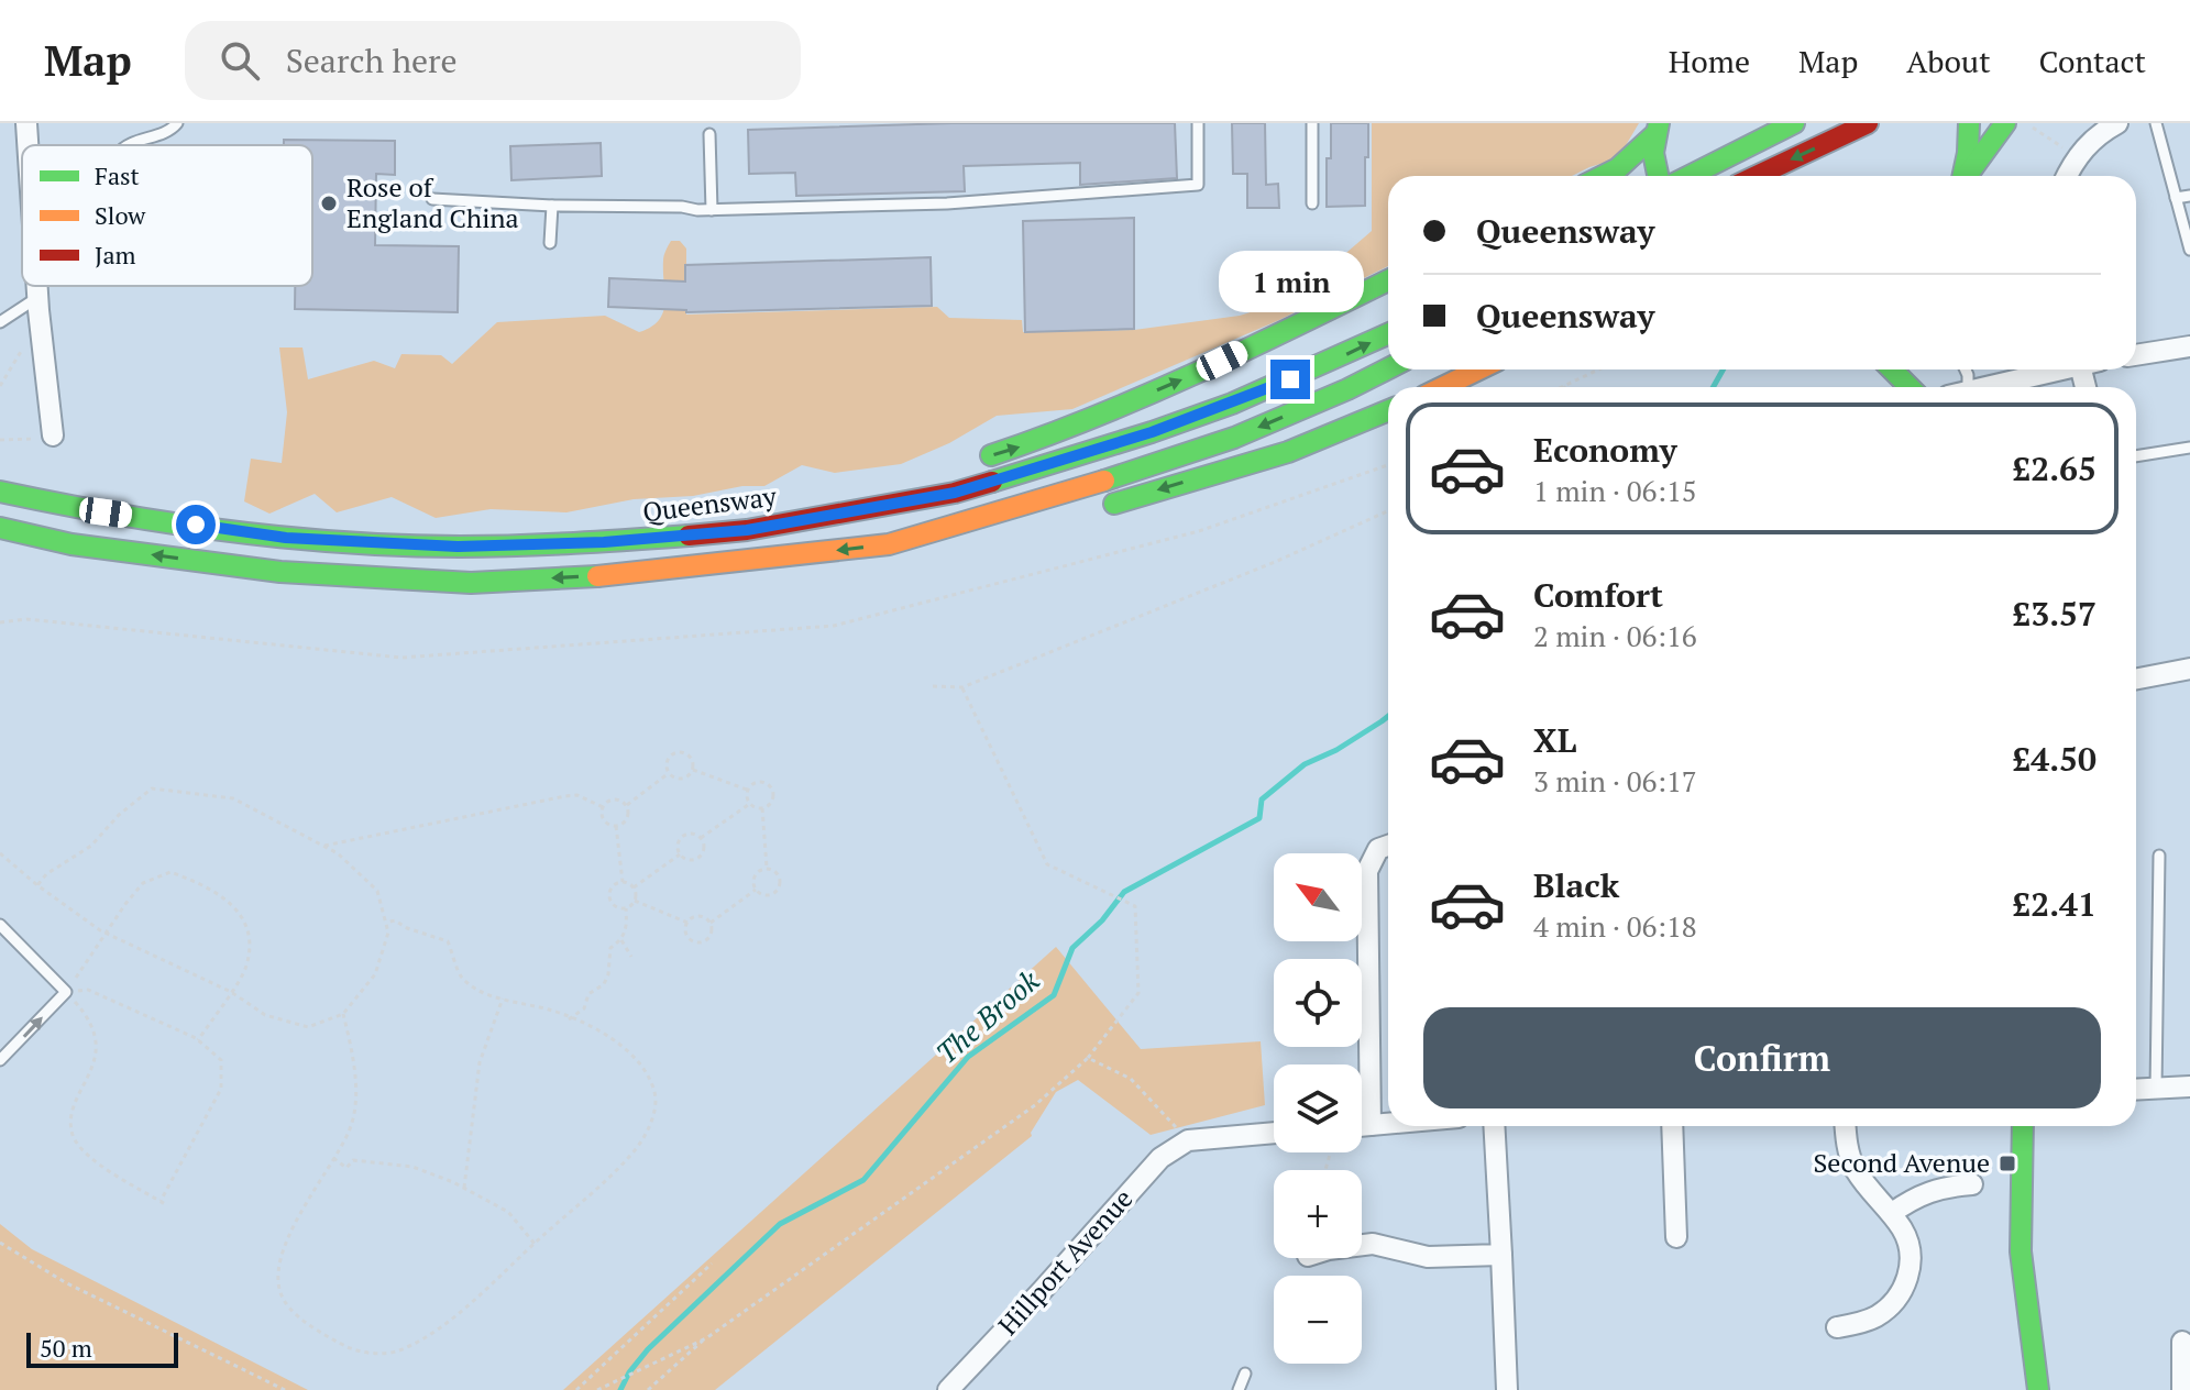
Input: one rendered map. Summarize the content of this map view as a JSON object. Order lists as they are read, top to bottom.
{
  "streets": {
    "main road": ["Queensway"],
    "street": ["Hillport Avenue"]
  },
  "water": ["The Brook"],
  "places": {
    "other": ["Rose of England China"],
    "transit": ["Second Avenue"]
  },
  "legend": ["Fast", "Slow", "Jam"],
  "scale_bar": "50 m",
  "north": "top left",
  "page": {
    "header": "Map",
    "search": "Search here",
    "nav": [
      "Home",
      "Map",
      "About",
      "Contact"
    ],
    "banner": ["Queensway", "Queensway"],
    "bubble": "1 min",
    "list": [
      {
        "name": "Economy",
        "note": "1 min · 06:15",
        "value": "£2.65"
      },
      {
        "name": "Comfort",
        "note": "2 min · 06:16",
        "value": "£3.57"
      },
      {
        "name": "XL",
        "note": "3 min · 06:17",
        "value": "£4.50"
      },
      {
        "name": "Black",
        "note": "4 min · 06:18",
        "value": "£2.41"
      }
    ],
    "map_buttons": ["+", "−"],
    "buttons": "Confirm",
    "scale": "50 m"
  }
}
